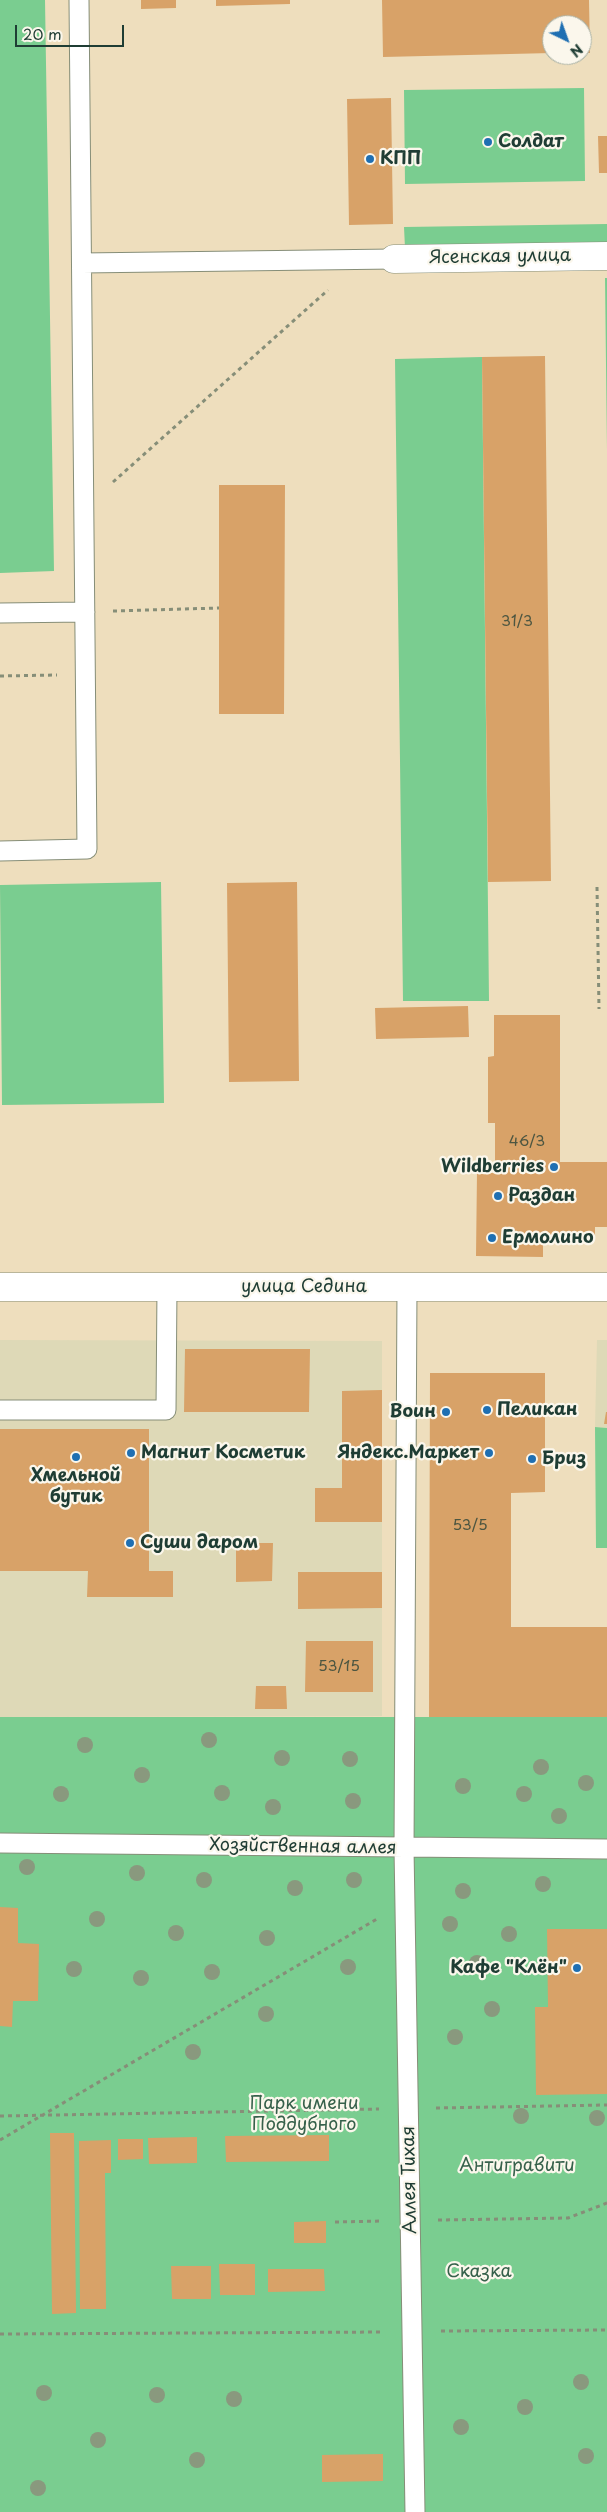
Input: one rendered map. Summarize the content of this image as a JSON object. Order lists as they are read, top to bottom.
{
  "streets": {
    "street": ["Ясенская улица", "улица Седина"],
    "lane": ["Хозяйственная аллея", "Аллея Тихая"]
  },
  "crossings": [
    ["улица Седина", "Аллея Тихая"],
    ["Хозяйственная аллея", "Аллея Тихая"]
  ],
  "parks": ["Парк имени Поддубного", "Антигравити", "Сказка"],
  "places": [
    "Солдат",
    "КПП",
    "Wildberries",
    "Раздан",
    "Ермолино",
    "Пеликан",
    "Воин",
    "Магнит Косметик",
    "Яндекс.Маркет",
    "Хмельной бутик",
    "Бриз",
    "Суши даром",
    "Кафе \"Клён\""
  ],
  "house_numbers": [
    "31/3",
    "46/3",
    "53/5",
    "53/15"
  ],
  "scale_bar": "20 m",
  "north": "bottom right"
}
